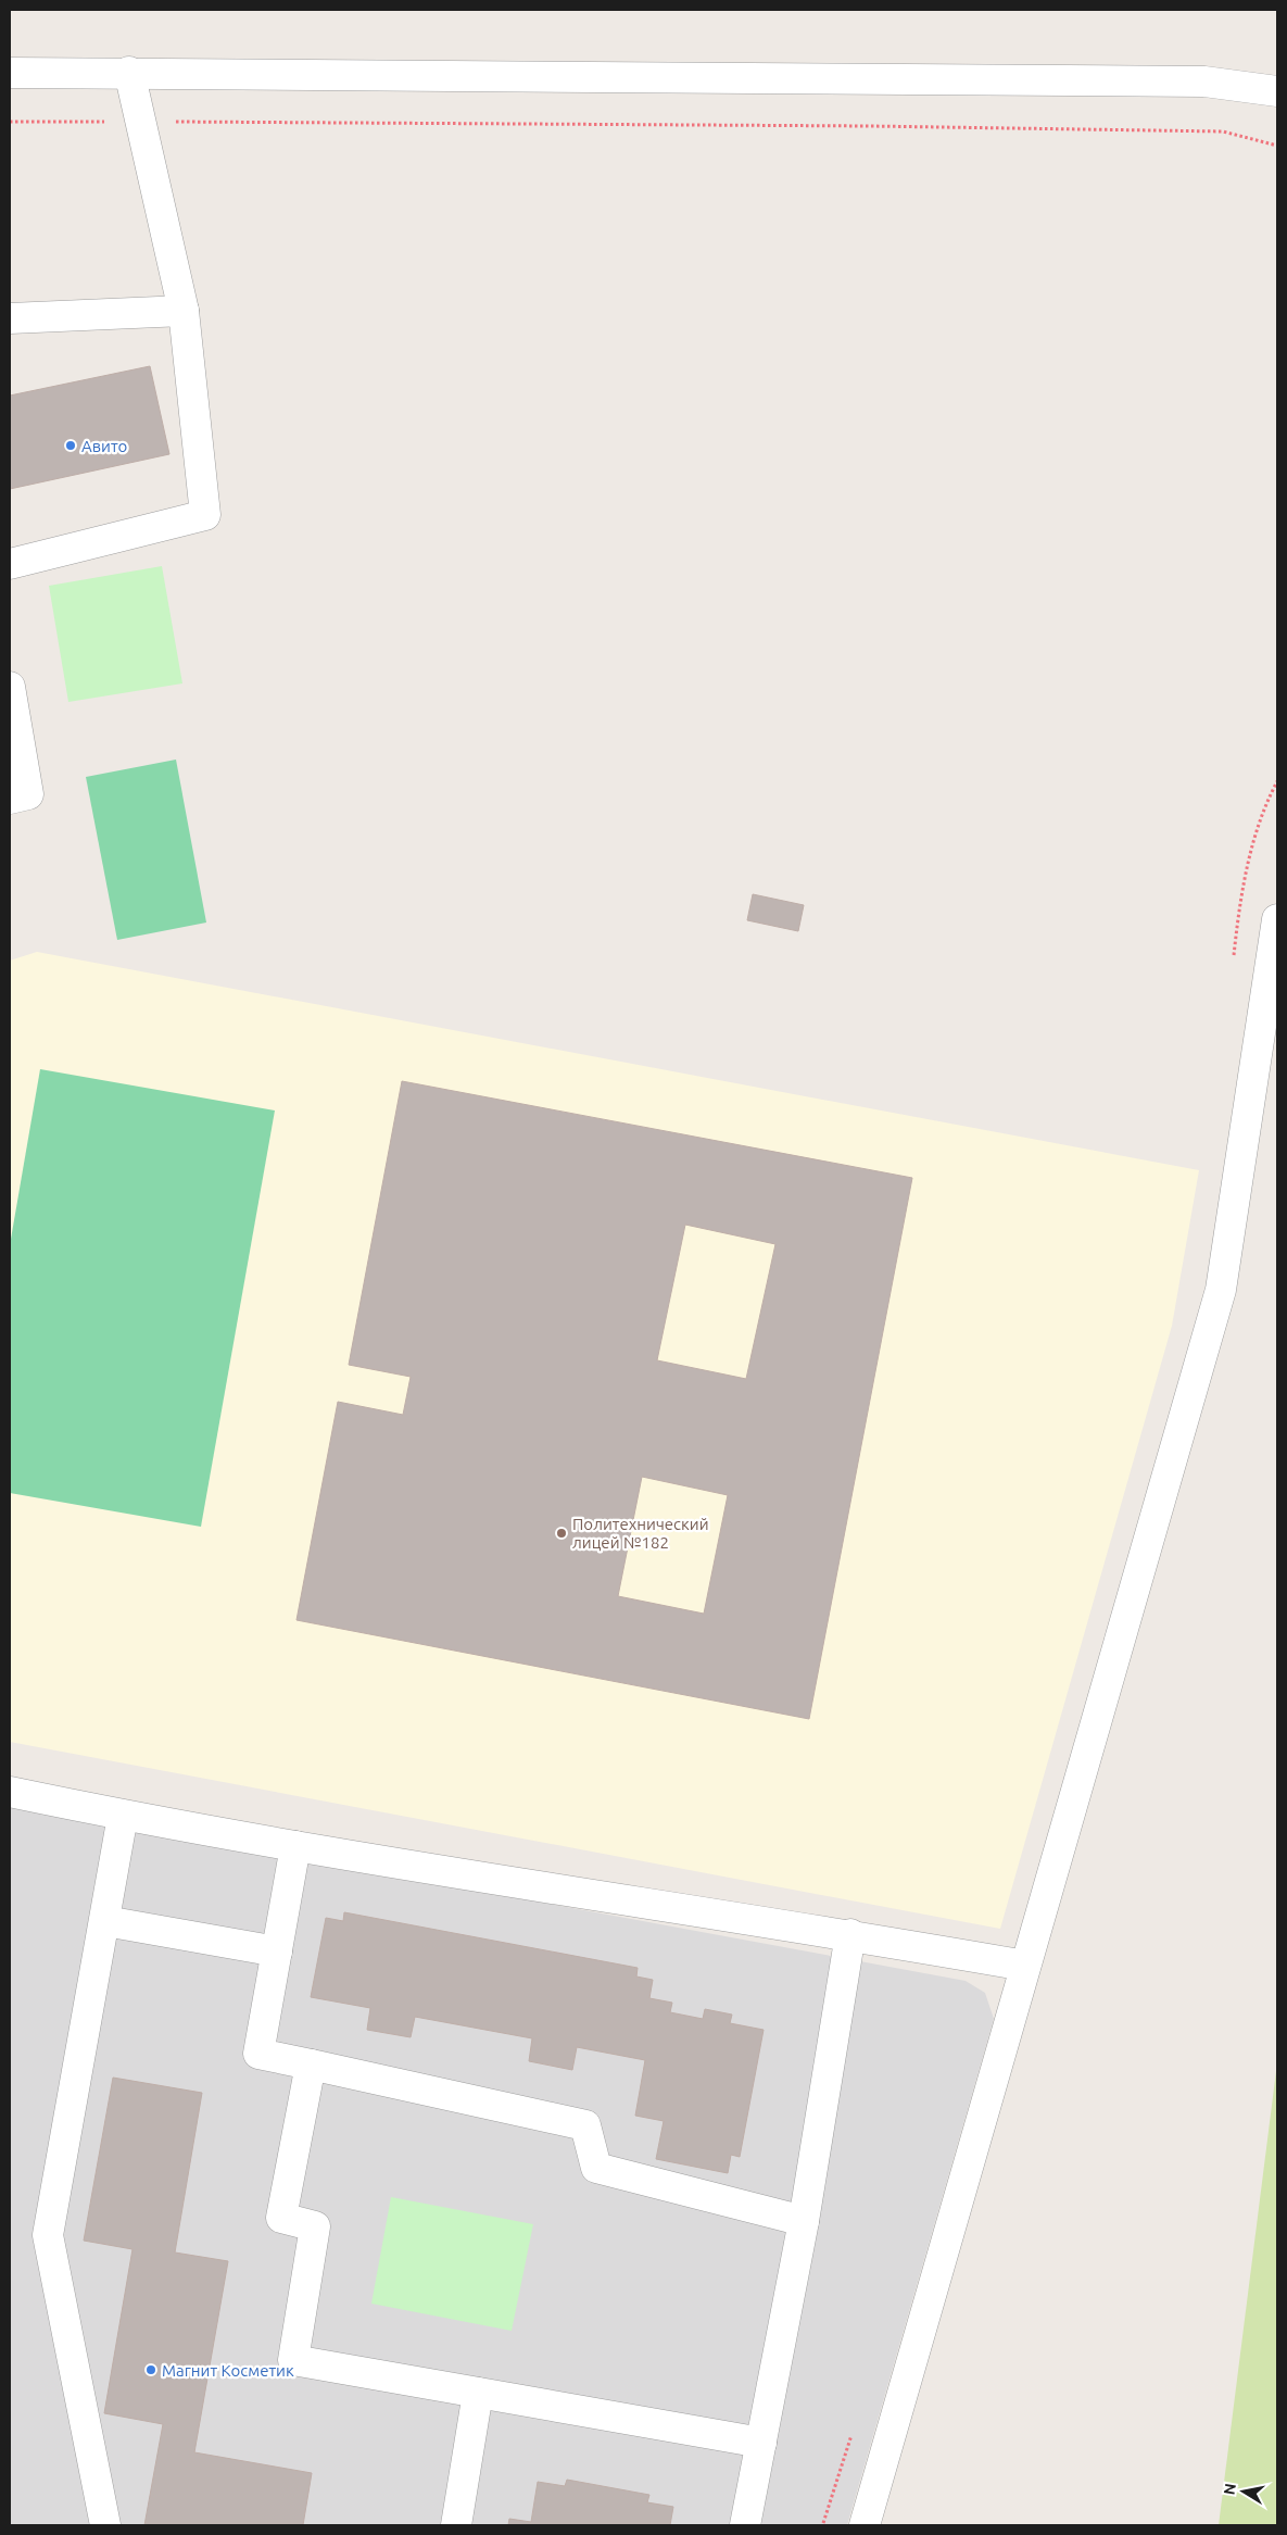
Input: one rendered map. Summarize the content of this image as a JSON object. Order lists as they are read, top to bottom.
{
  "places": ["Авито", "Политехнический лицей №182", "Магнит Косметик"],
  "north": "left"
}
